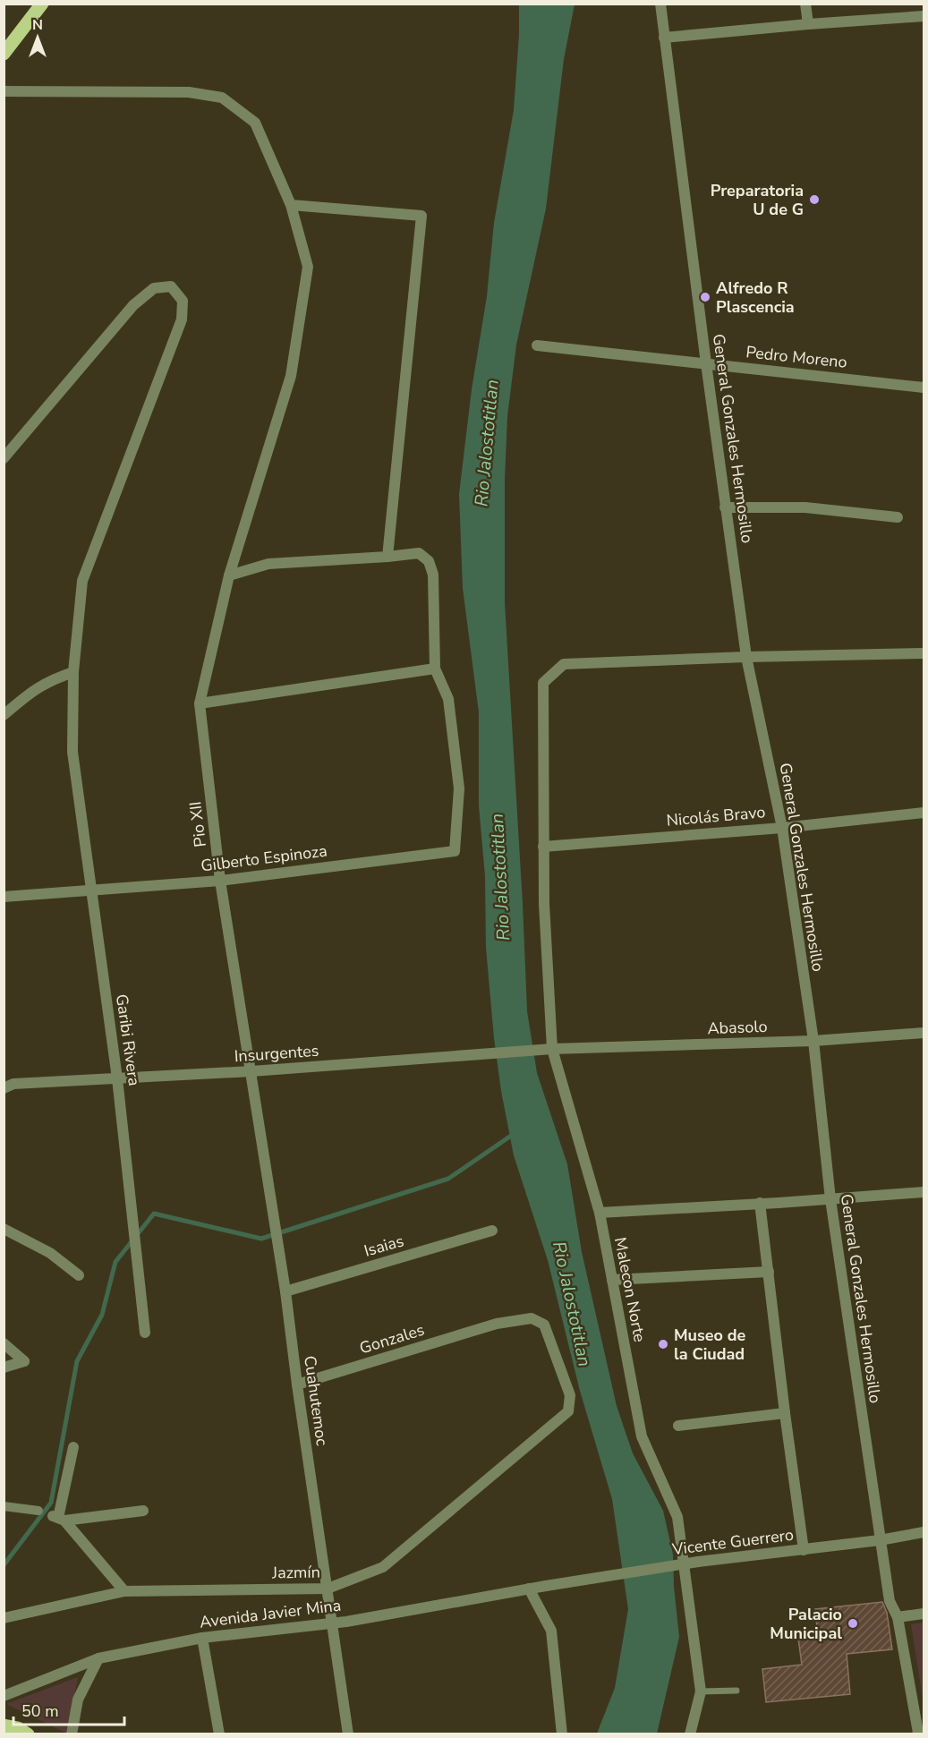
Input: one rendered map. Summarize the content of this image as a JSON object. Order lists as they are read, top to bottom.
{
  "streets": {
    "street": [
      "Pedro Moreno",
      "General Gonzales Hermosillo",
      "Nicolás Bravo",
      "Pio XII",
      "Gilberto Espinoza",
      "Abasolo",
      "Garibi Rivera",
      "Insurgentes",
      "Isaias",
      "Malecon Norte",
      "Gonzales",
      "Cuahutemoc",
      "Vicente Guerrero",
      "Jazmín",
      "Avenida Javier Mina"
    ]
  },
  "crossings": [
    ["Pedro Moreno", "General Gonzales Hermosillo"],
    ["General Gonzales Hermosillo", "Nicolás Bravo"],
    ["General Gonzales Hermosillo", "Abasolo"],
    ["General Gonzales Hermosillo", "Malecon Norte"],
    ["General Gonzales Hermosillo", "Vicente Guerrero"],
    ["Nicolás Bravo", "Malecon Norte"],
    ["Pio XII", "Gilberto Espinoza"],
    ["Pio XII", "Insurgentes"],
    ["Pio XII", "Cuahutemoc"],
    ["Gilberto Espinoza", "Garibi Rivera"],
    ["Abasolo", "Insurgentes"],
    ["Abasolo", "Malecon Norte"],
    ["Garibi Rivera", "Insurgentes"],
    ["Insurgentes", "Malecon Norte"],
    ["Insurgentes", "Cuahutemoc"],
    ["Isaias", "Cuahutemoc"],
    ["Gonzales", "Cuahutemoc"],
    ["Gonzales", "Jazmín"],
    ["Cuahutemoc", "Jazmín"],
    ["Cuahutemoc", "Avenida Javier Mina"],
    ["Vicente Guerrero", "Avenida Javier Mina"]
  ],
  "water": ["Rio Jalostotitlan"],
  "places": [
    "Preparatoria U de G",
    "Alfredo R Plascencia",
    "Museo de la Ciudad",
    "Palacio Municipal"
  ],
  "scale_bar": "50 m",
  "north": "top"
}
